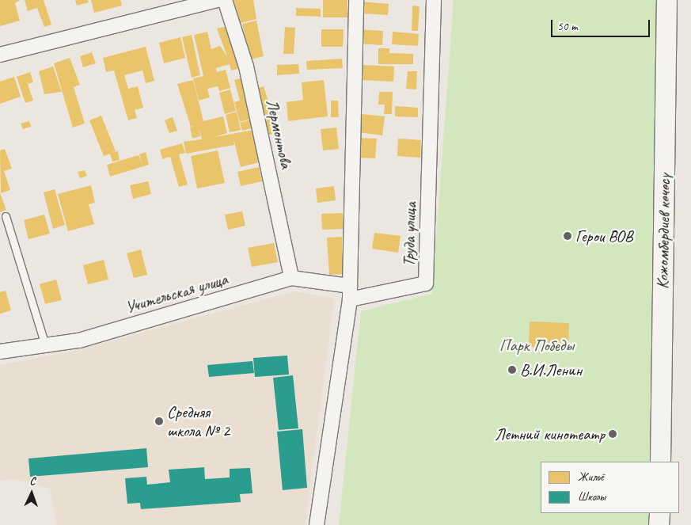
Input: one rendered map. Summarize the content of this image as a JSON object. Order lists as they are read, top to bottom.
{
  "streets": {
    "street": [
      "Лермонтова",
      "Кожомбердиев көчөсү",
      "Труда улица",
      "Учительская улица"
    ]
  },
  "crossings": [
    ["Лермонтова", "Учительская улица"],
    ["Труда улица", "Учительская улица"]
  ],
  "parks": ["Парк Победы"],
  "places": [
    "Герои ВОВ",
    "В.И.Ленин",
    "Средняя школа № 2",
    "Летний кинотеатр"
  ],
  "legend": ["Жильё", "Школы"],
  "scale_bar": "50 m",
  "north": "top"
}
